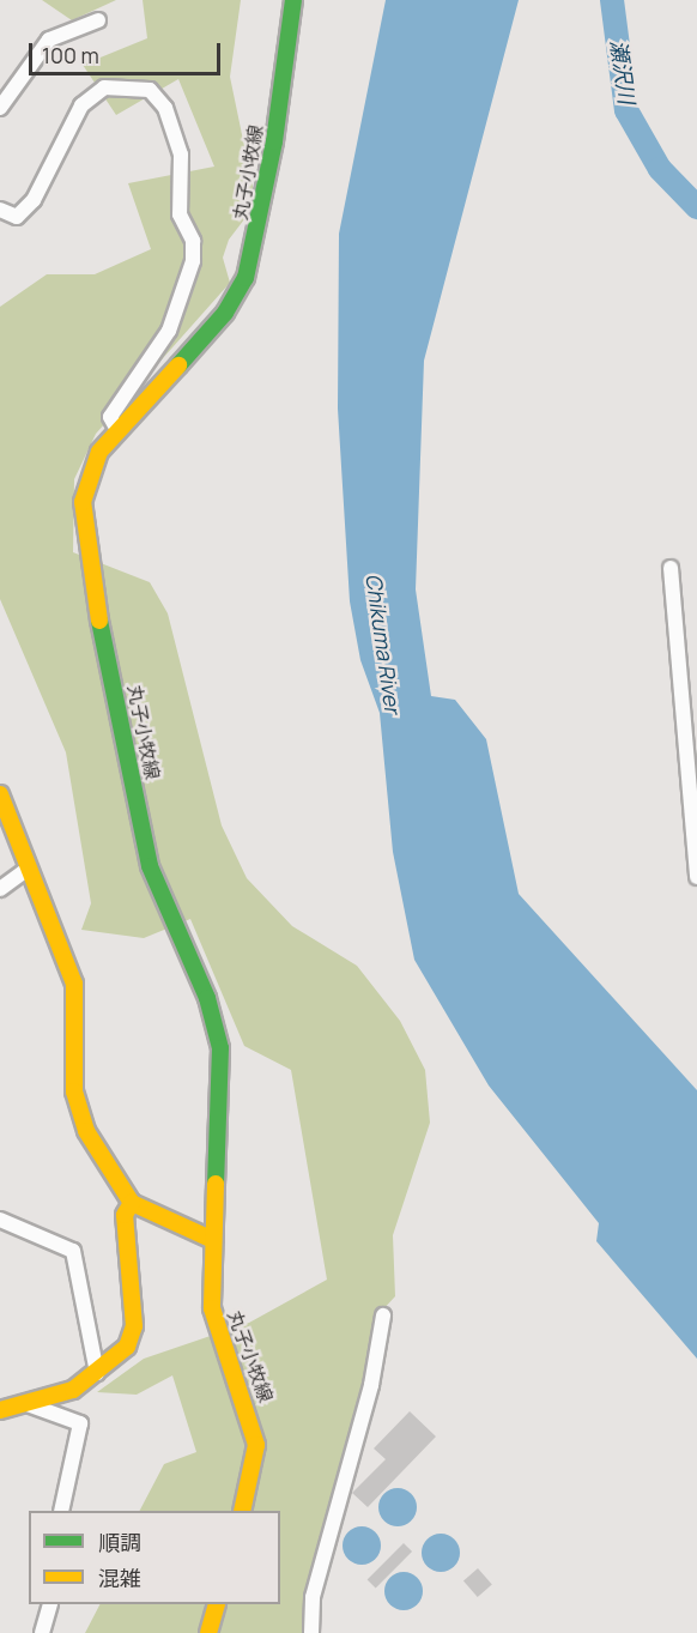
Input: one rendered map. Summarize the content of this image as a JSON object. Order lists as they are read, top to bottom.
{
  "streets": {
    "street": ["丸子小牧線"]
  },
  "water": ["瀬沢川", "Chikuma River"],
  "legend": ["順調", "混雑"],
  "scale_bar": "100 m"
}
